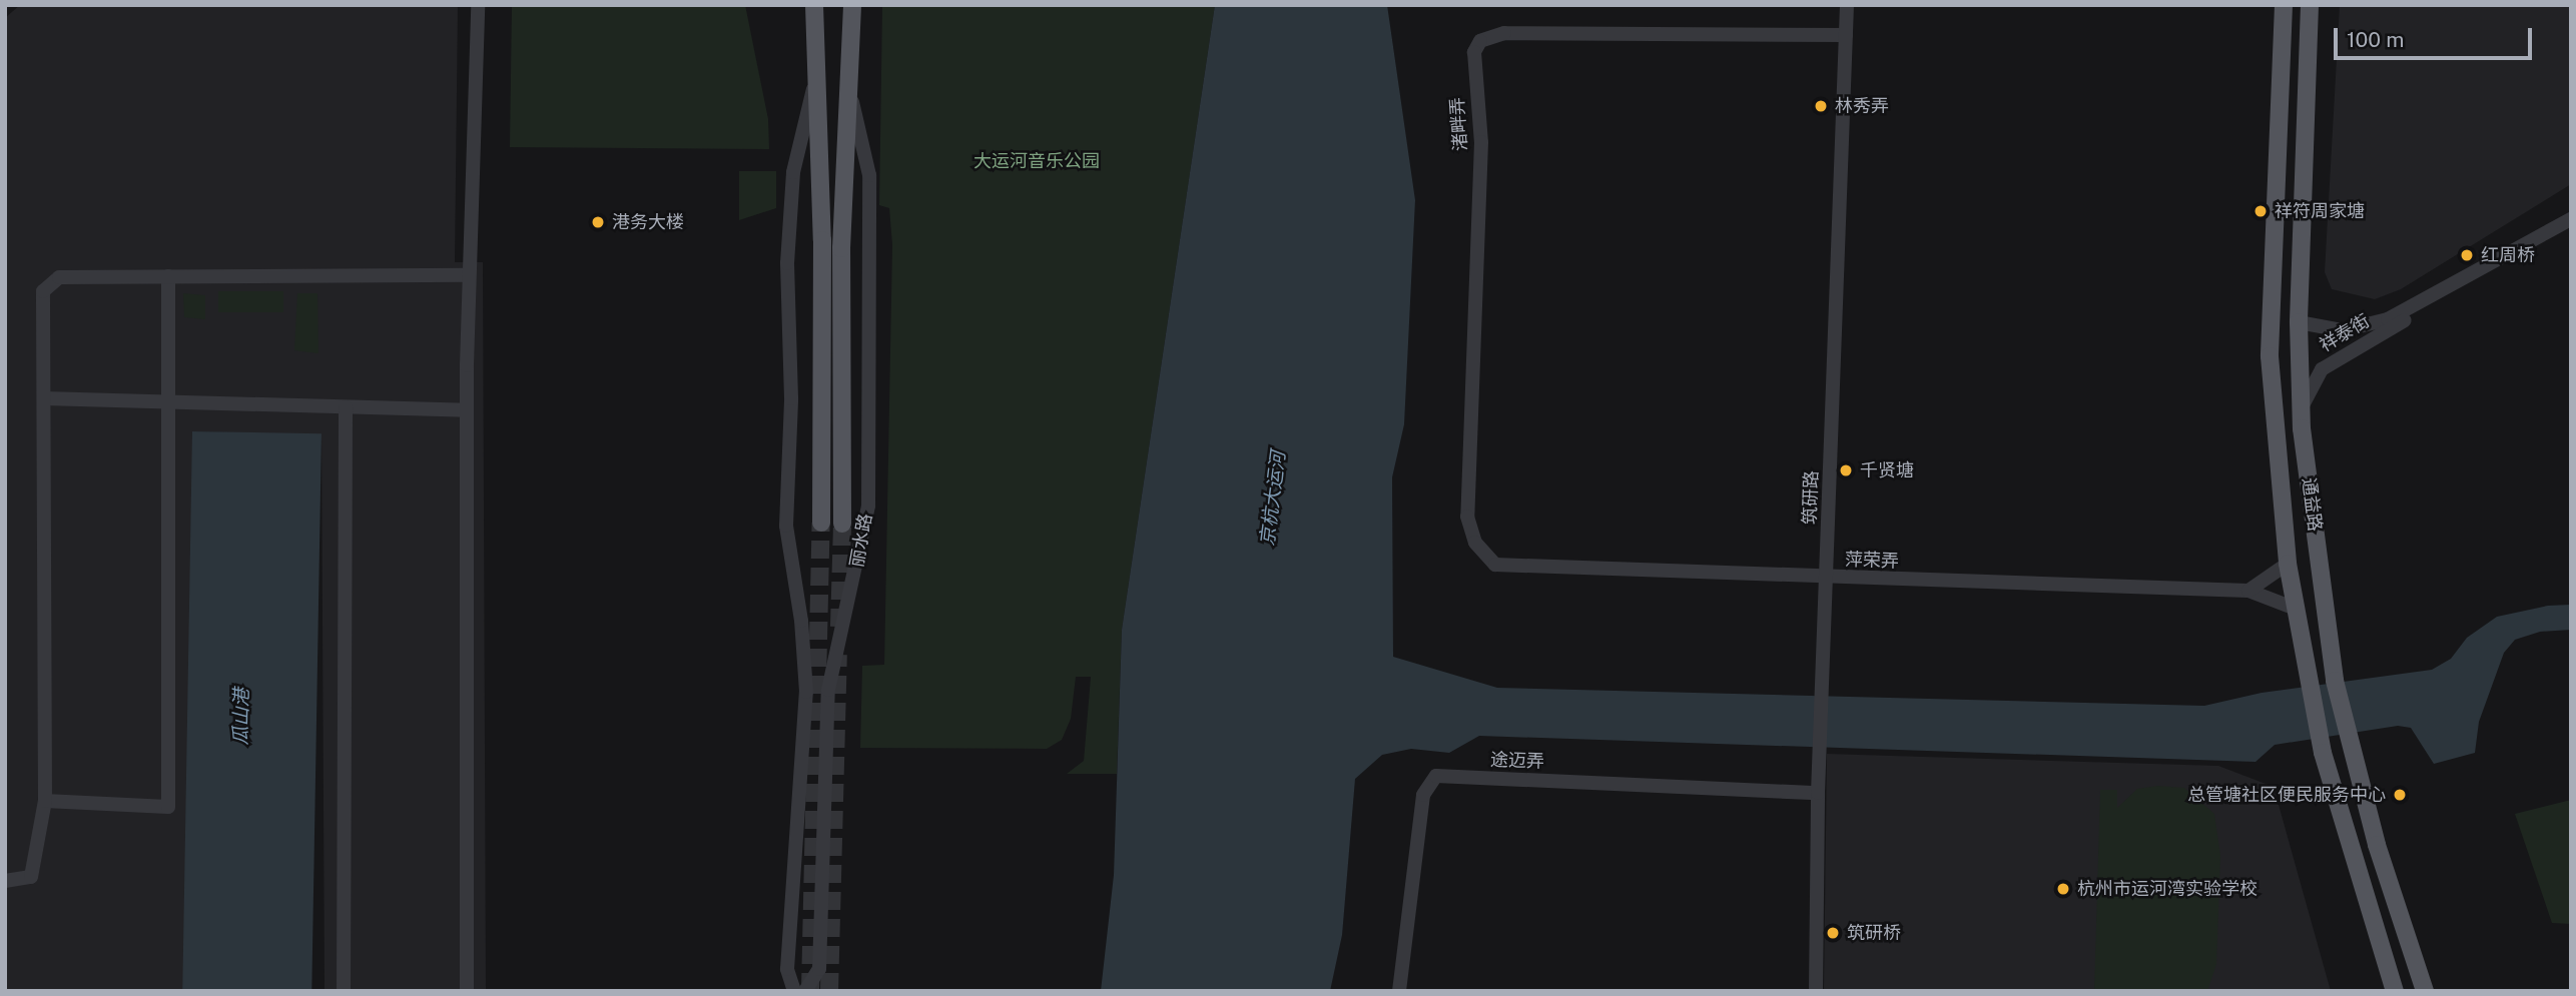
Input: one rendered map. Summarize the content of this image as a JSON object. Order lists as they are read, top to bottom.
{
  "streets": {
    "main road": ["通益路", "丽水路"],
    "street": [
      "渚畔弄",
      "祥泰街",
      "筑研路",
      "萍荣弄",
      "途迈弄"
    ]
  },
  "crossings": [
    ["渚畔弄", "筑研路"],
    ["渚畔弄", "萍荣弄"],
    ["祥泰街", "通益路"],
    ["筑研路", "萍荣弄"],
    ["筑研路", "途迈弄"],
    ["通益路", "萍荣弄"]
  ],
  "water": ["京杭大运河", "瓜山港"],
  "parks": ["大运河音乐公园"],
  "places": [
    "林秀弄",
    "祥符周家塘",
    "港务大楼",
    "红周桥",
    "千贤塘",
    "总管塘社区便民服务中心",
    "杭州市运河湾实验学校",
    "筑研桥"
  ],
  "scale_bar": "100 m"
}
